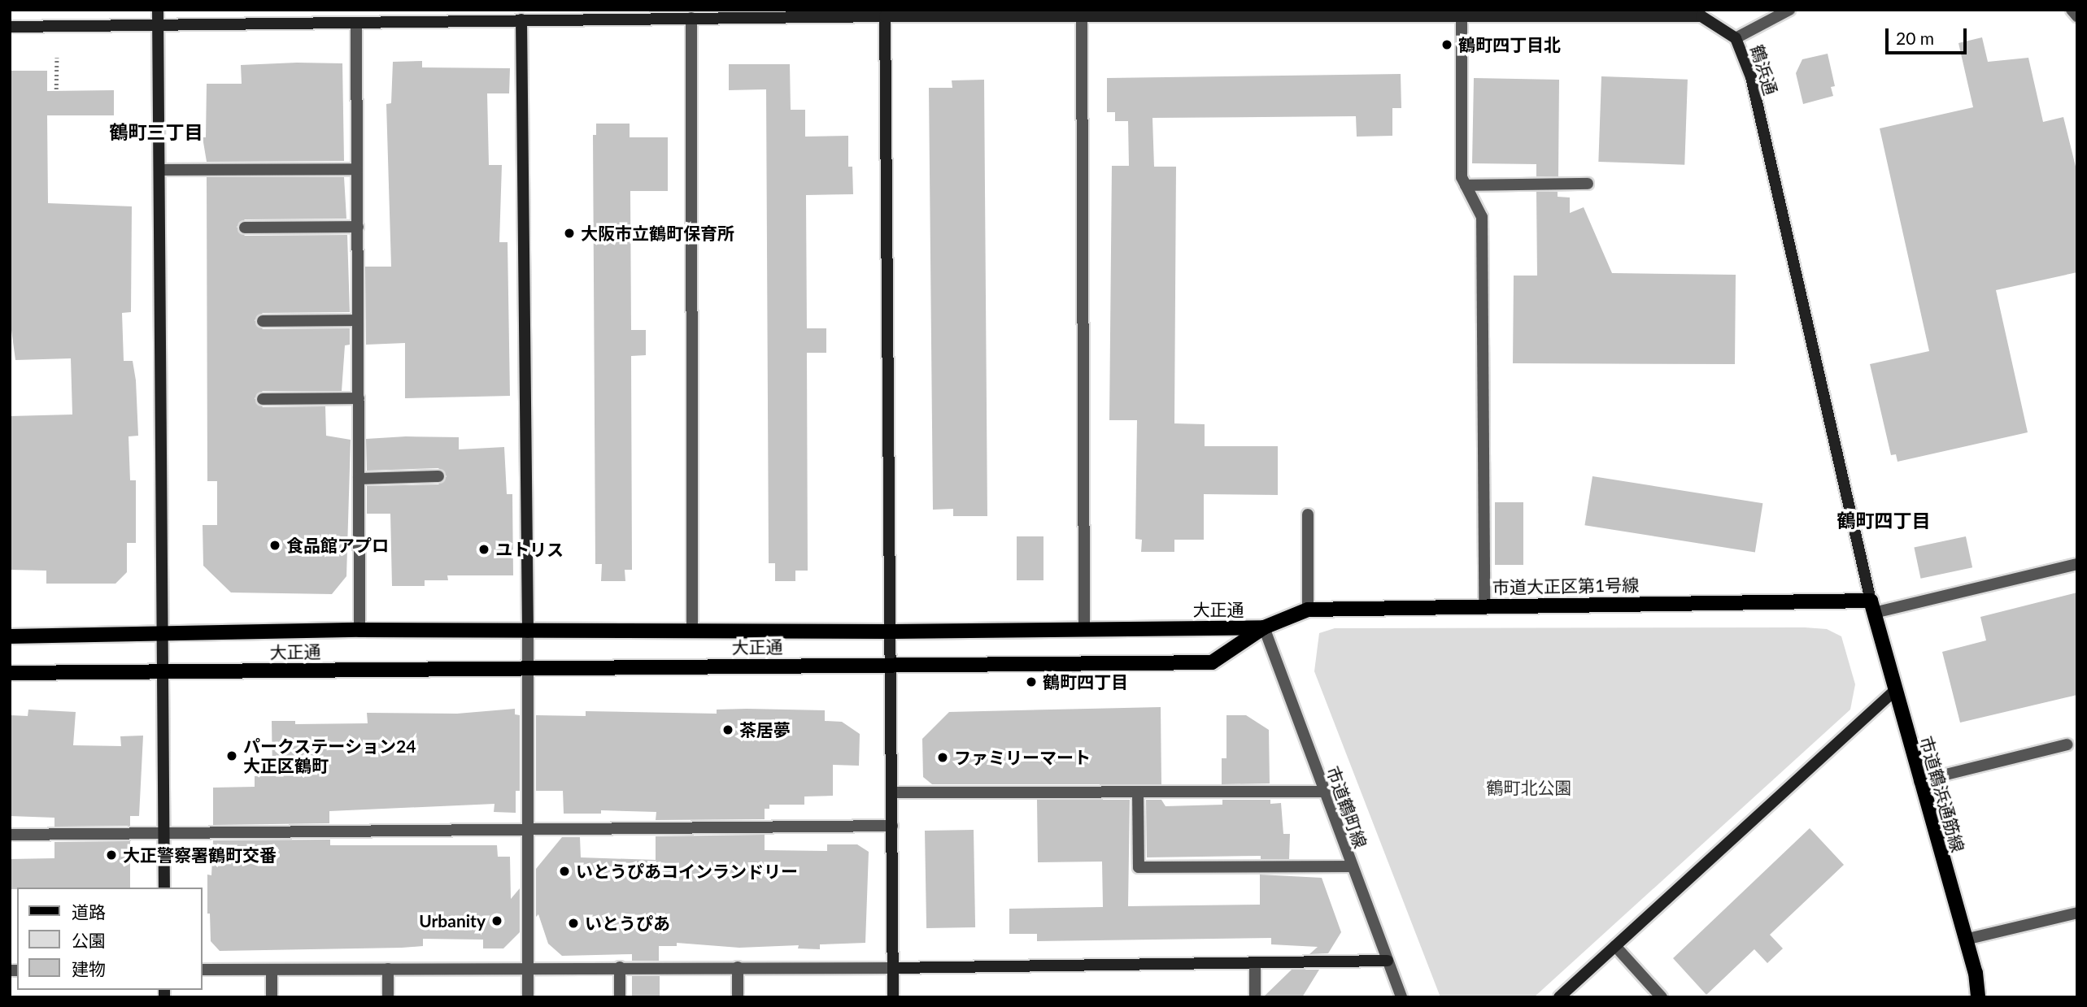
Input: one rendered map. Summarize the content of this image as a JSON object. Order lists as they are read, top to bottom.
{
  "streets": {
    "main road": ["市道大正区第1号線", "大正通", "市道鶴浜通筋線"],
    "street": ["鶴浜通", "市道鶴町線"]
  },
  "crossings": [
    ["鶴浜通", "市道大正区第1号線"],
    ["鶴浜通", "市道鶴浜通筋線"],
    ["市道大正区第1号線", "大正通"],
    ["市道大正区第1号線", "市道鶴浜通筋線"],
    ["市道大正区第1号線", "市道鶴町線"],
    ["大正通", "市道鶴町線"]
  ],
  "districts": ["鶴町三丁目", "鶴町四丁目"],
  "parks": ["鶴町北公園"],
  "places": [
    "鶴町四丁目北",
    "大阪市立鶴町保育所",
    "食品館アプロ",
    "ユトリス",
    "鶴町四丁目",
    "茶居夢",
    "パークステーション24 大正区鶴町",
    "ファミリーマート",
    "大正警察署鶴町交番",
    "いとうぴあコインランドリー",
    "Urbanity",
    "いとうぴあ"
  ],
  "legend": ["道路", "公園", "建物"],
  "scale_bar": "20 m"
}
